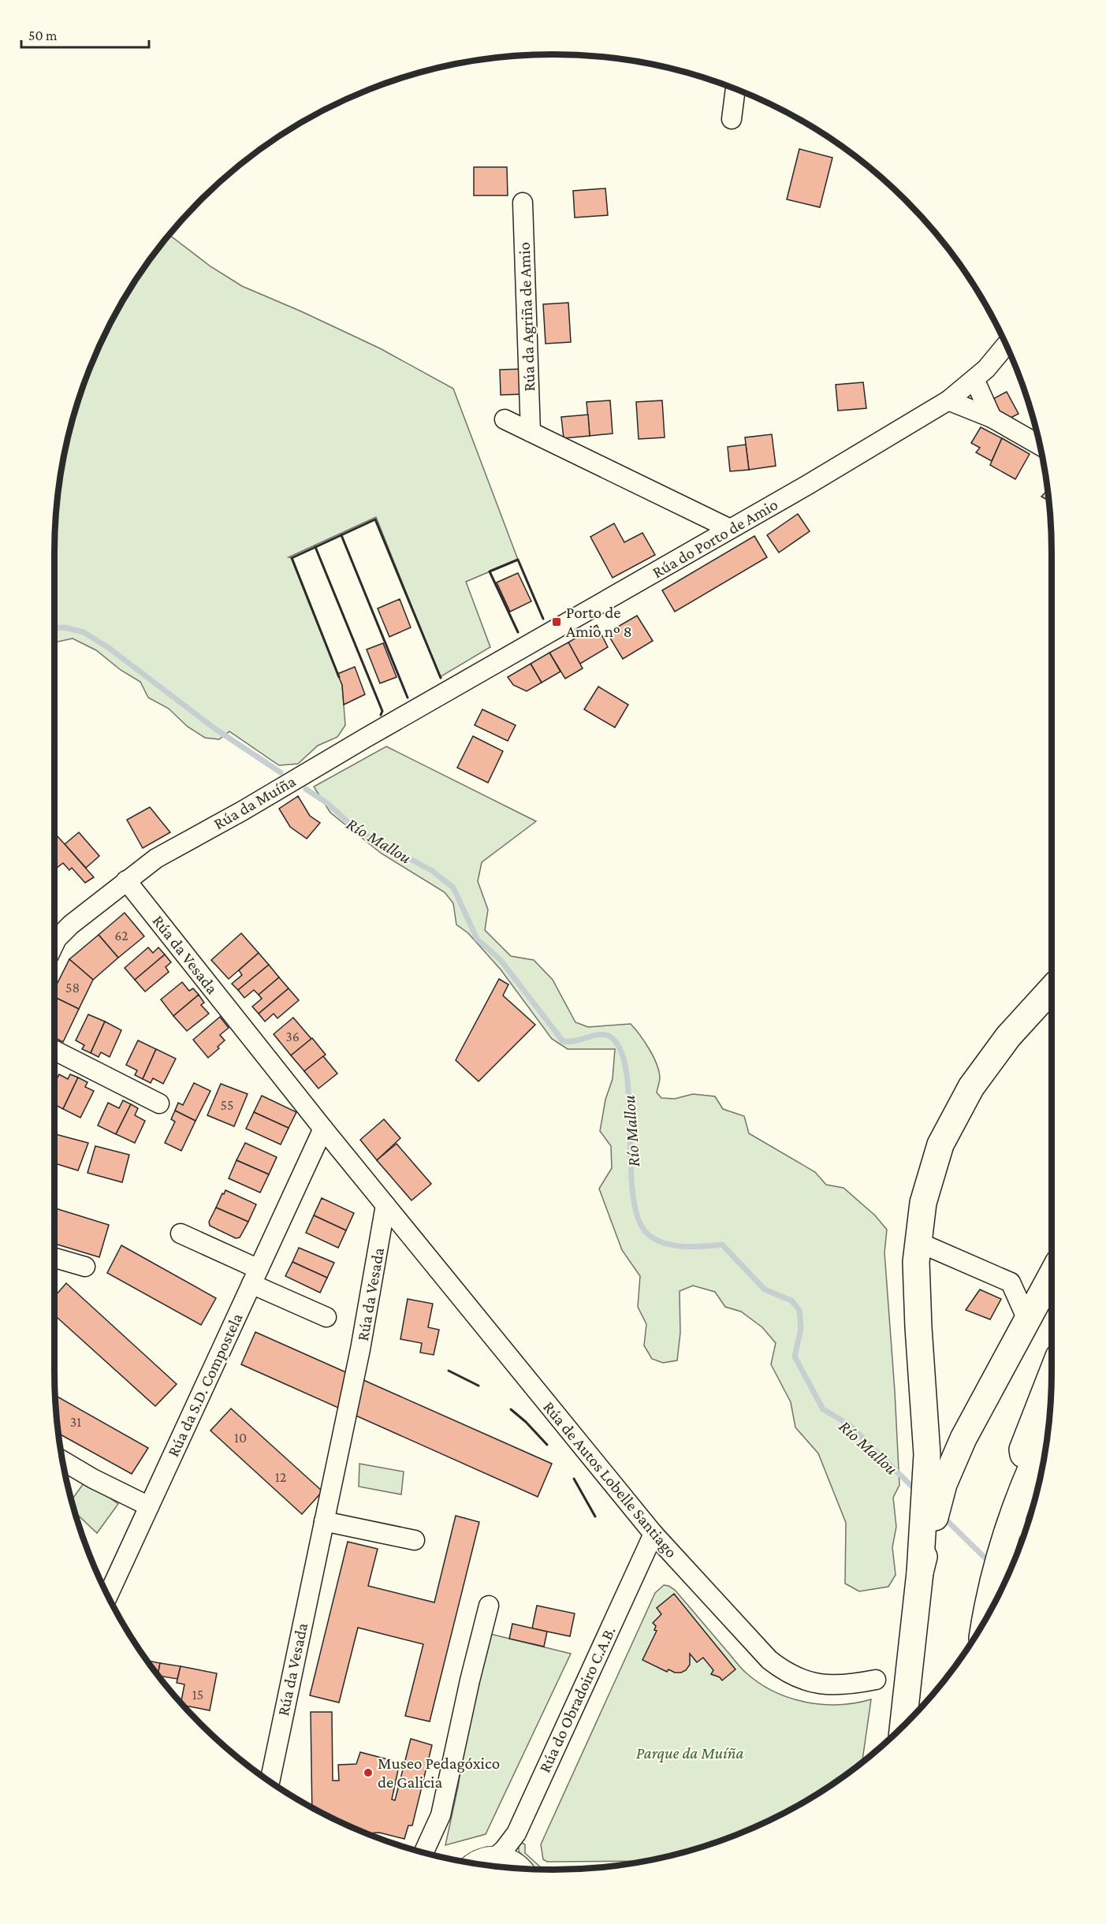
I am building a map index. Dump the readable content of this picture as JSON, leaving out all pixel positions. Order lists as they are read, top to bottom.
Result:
{
  "streets": {
    "street": [
      "Rúa da Agriña de Amio",
      "Rúa do Porto de Amio",
      "Rúa da Muíña",
      "Rúa da Vesada",
      "Rúa da S.D. Compostela",
      "Rúa de Autos Lobelle Santiago",
      "Rúa do Obradoiro C.A.B."
    ]
  },
  "crossings": [
    ["Rúa do Porto de Amio", "Rúa da Muíña"],
    ["Rúa da Muíña", "Rúa da Vesada"],
    ["Rúa da Vesada", "Rúa da S.D. Compostela"],
    ["Rúa da Vesada", "Rúa de Autos Lobelle Santiago"],
    ["Rúa de Autos Lobelle Santiago", "Rúa do Obradoiro C.A.B."]
  ],
  "water": ["Río Mallou"],
  "parks": ["Parque da Muíña"],
  "places": {
    "transit": ["Porto de Amio nº 8"],
    "other": ["Museo Pedagóxico de Galicia"]
  },
  "house_numbers": [
    "62",
    "58",
    "36",
    "55",
    "31",
    "10",
    "12",
    "15"
  ],
  "scale_bar": "50 m"
}
